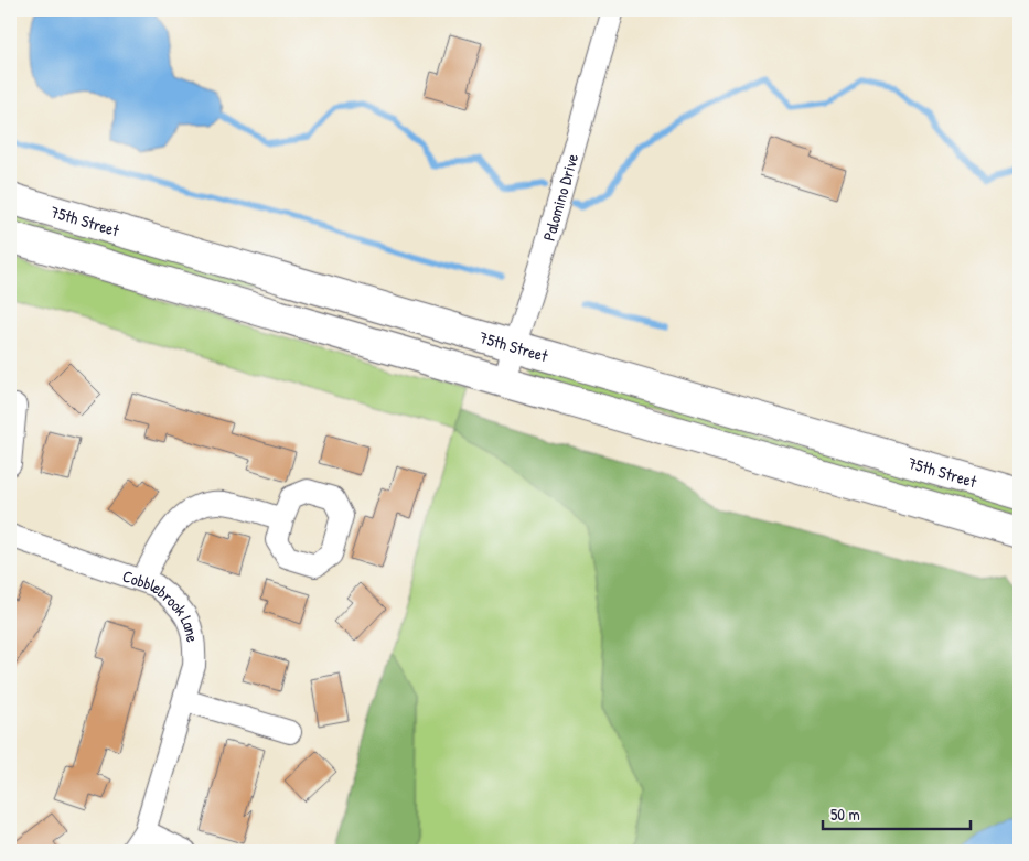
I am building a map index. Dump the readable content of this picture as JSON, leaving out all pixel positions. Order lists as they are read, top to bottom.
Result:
{
  "streets": {
    "main road": ["75th Street"],
    "street": ["Palomino Drive", "Cobblebrook Lane"]
  },
  "crossings": [
    ["Palomino Drive", "75th Street"]
  ],
  "scale_bar": "50 m"
}
